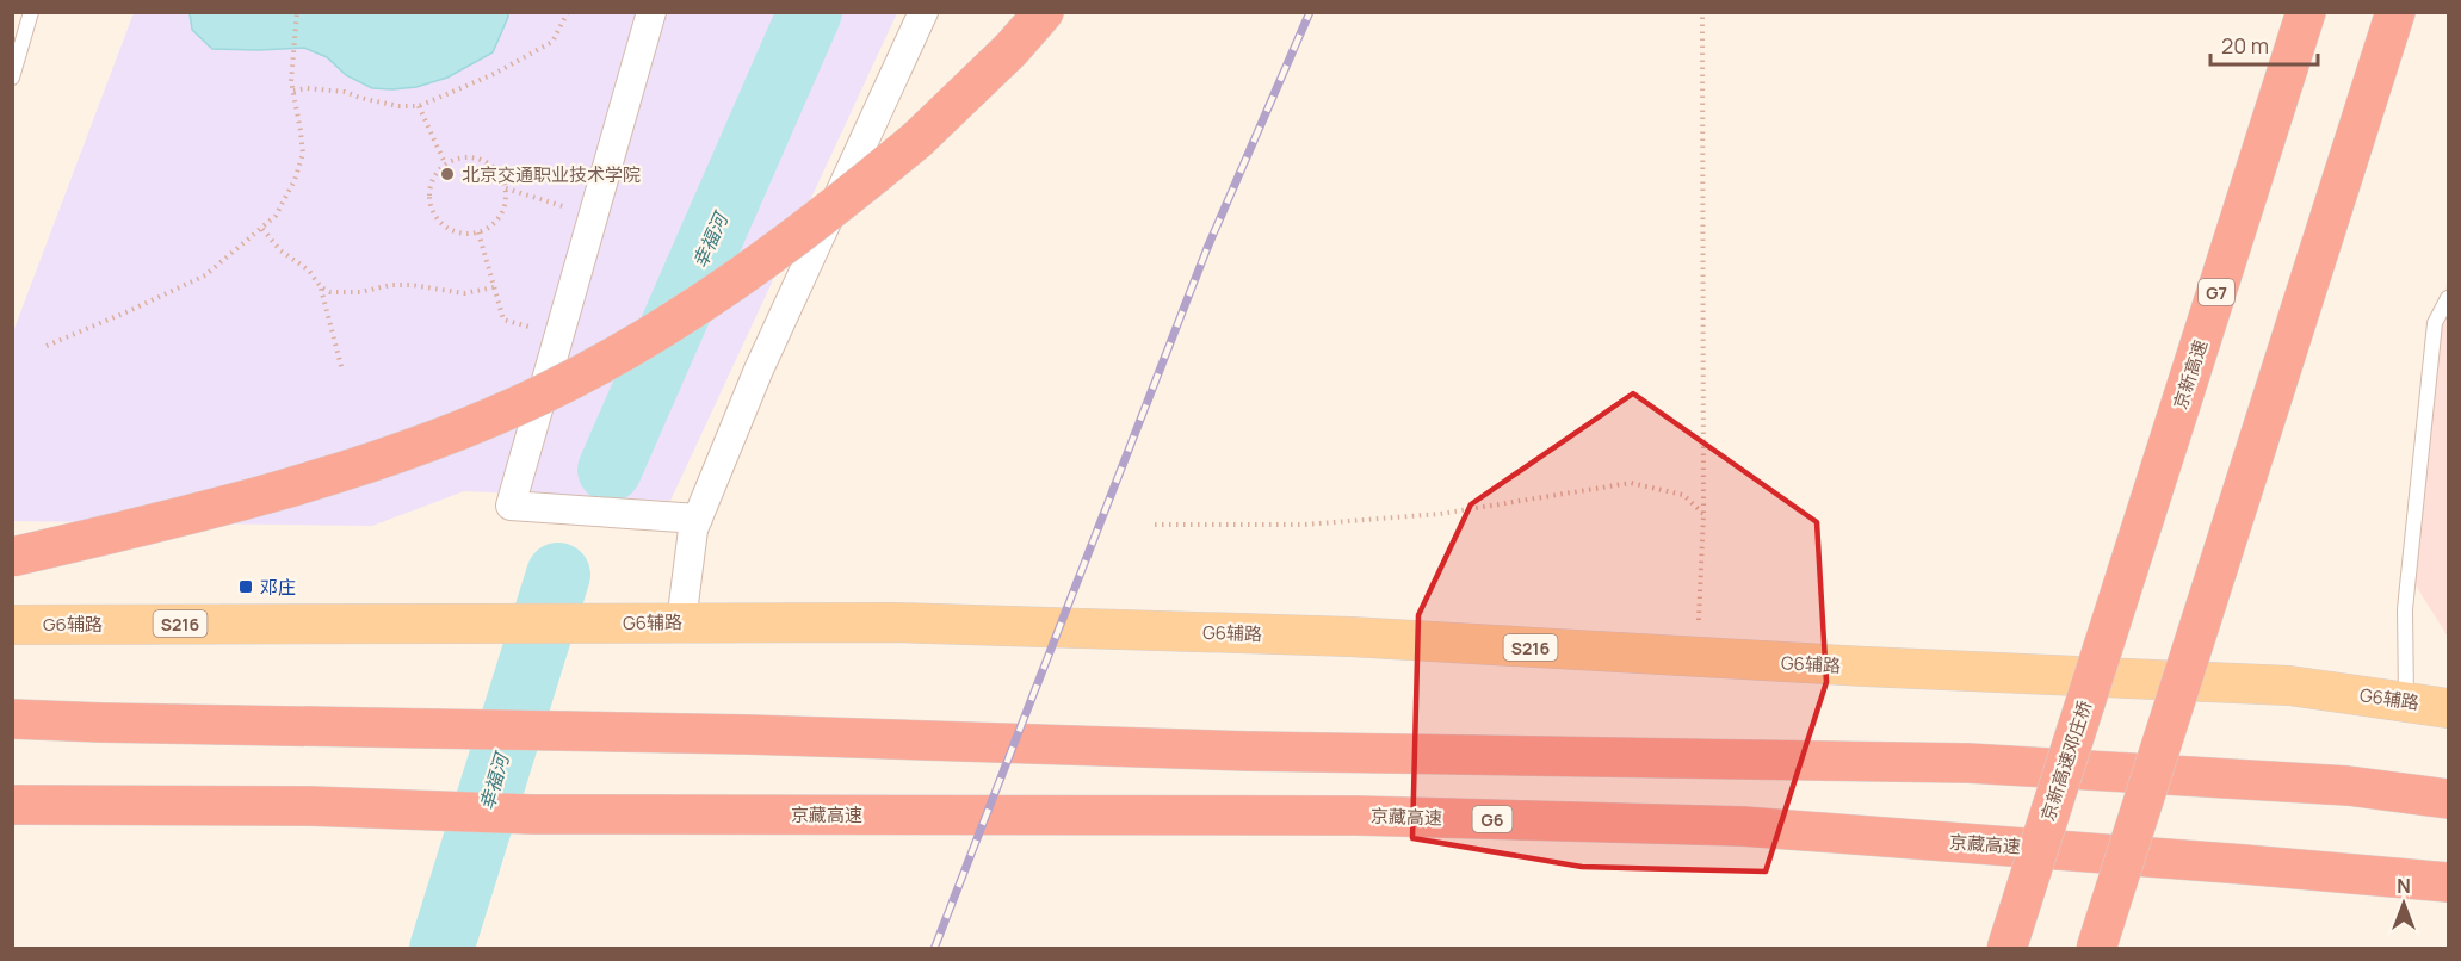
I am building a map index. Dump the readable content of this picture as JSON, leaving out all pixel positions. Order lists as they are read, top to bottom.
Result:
{
  "streets": {
    "highway": [
      "G7",
      "京新高速",
      "京新高速邓庄桥",
      "京藏高速",
      "G6"
    ],
    "main road": ["G6辅路", "S216"]
  },
  "crossings": [
    ["京新高速", "京新高速邓庄桥"]
  ],
  "water": ["幸福河"],
  "places": {
    "other": ["北京交通职业技术学院"],
    "transit": ["邓庄"]
  },
  "scale_bar": "20 m",
  "north": "top"
}
